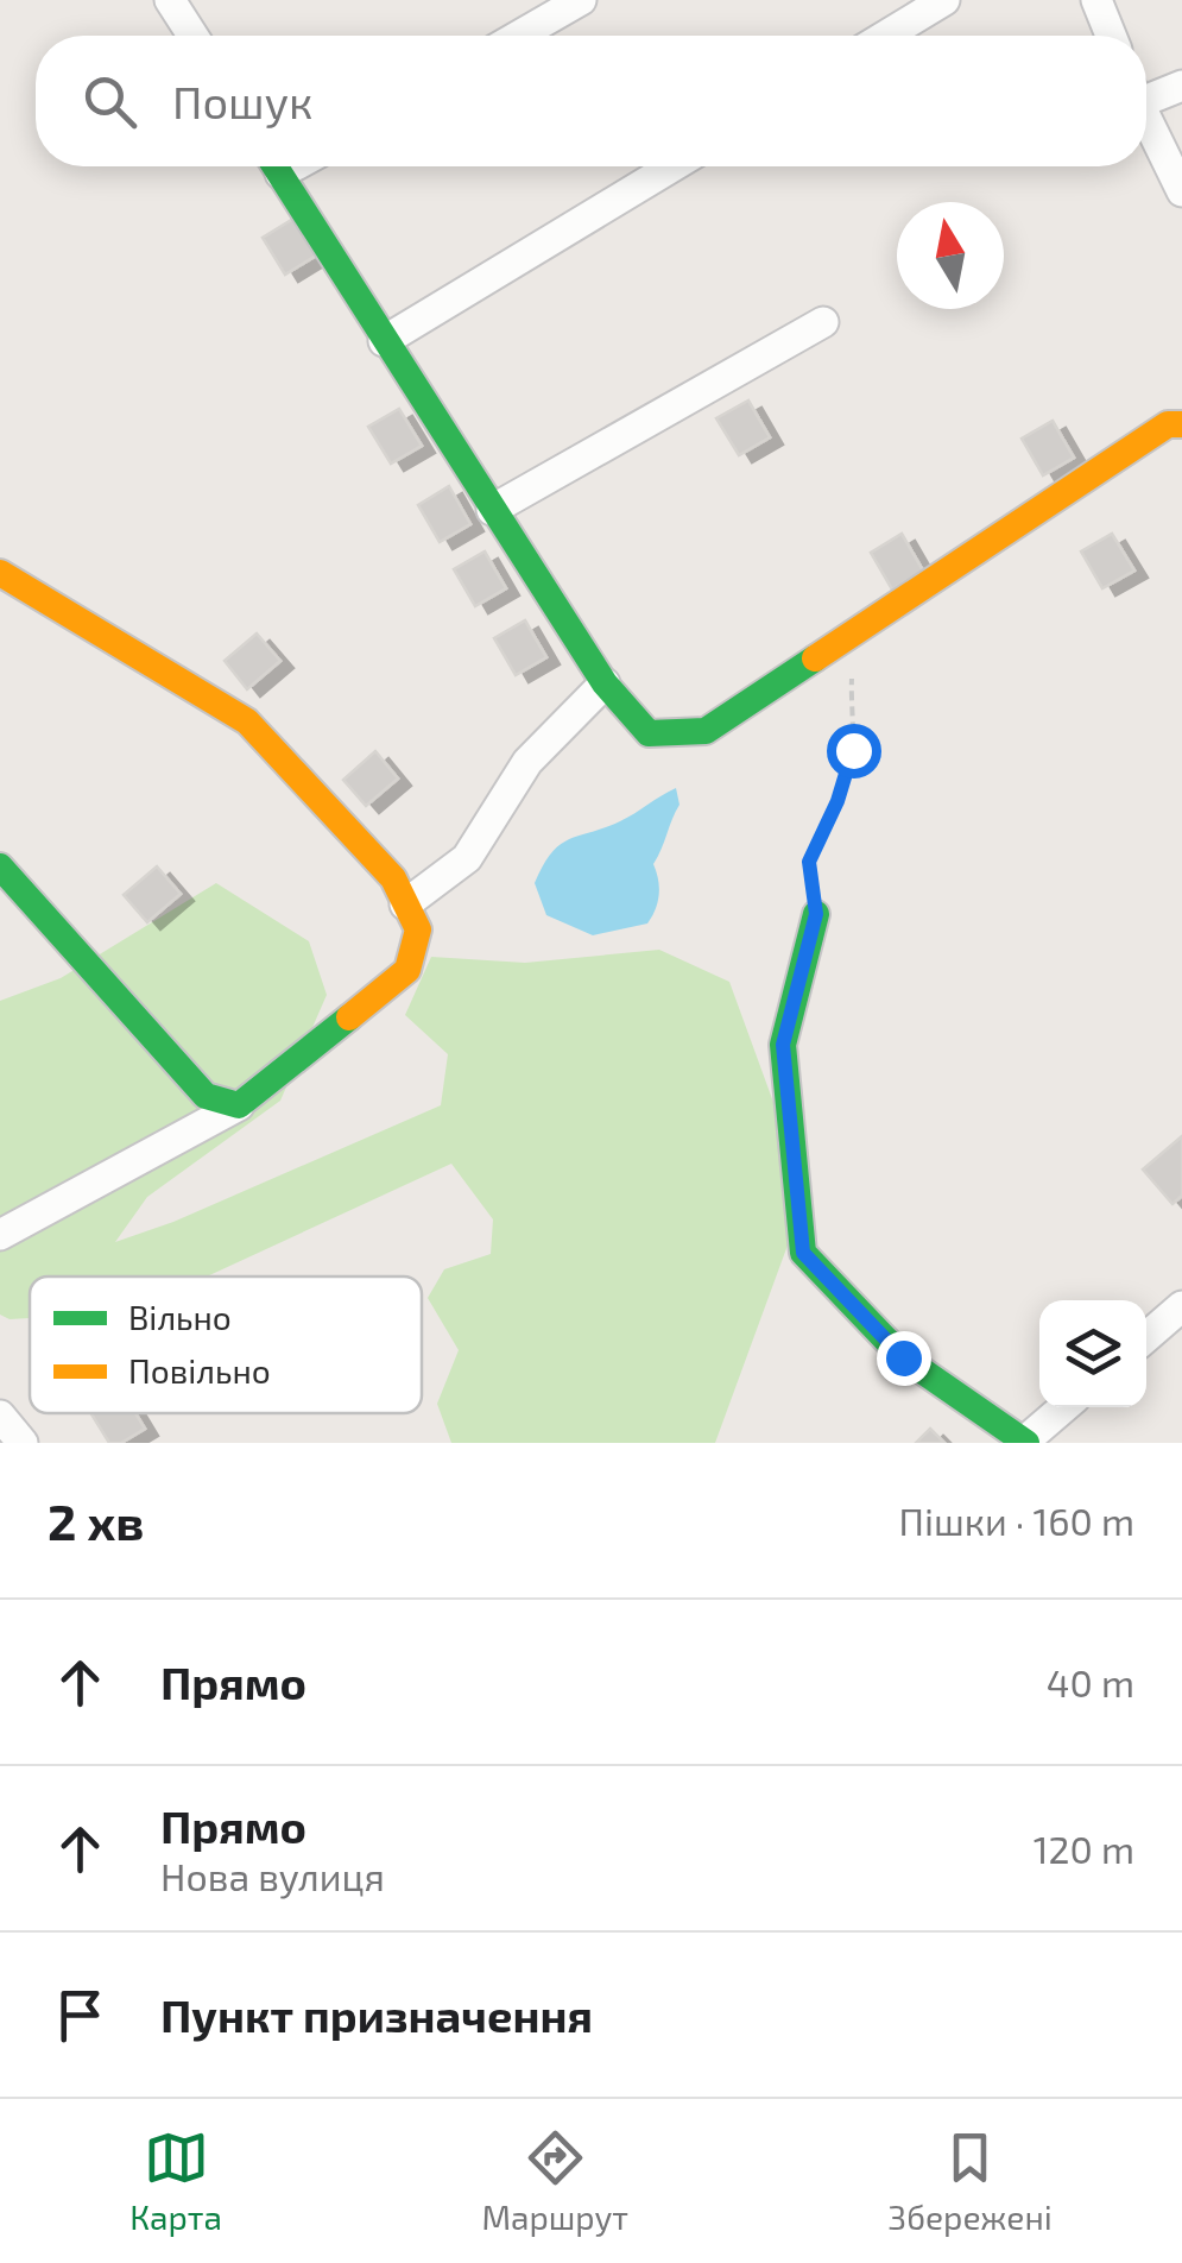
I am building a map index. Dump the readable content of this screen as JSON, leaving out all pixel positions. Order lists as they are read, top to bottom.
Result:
{
  "legend": ["Вільно", "Повільно"],
  "north": "top",
  "page": {
    "search": "Пошук",
    "heading": ["2 хв", "Пішки · 160 m"],
    "list": [
      ["Прямо", "40 m"],
      ["Прямо", "Нова вулиця", "120 m"],
      "Пункт призначення"
    ],
    "nav": ["Карта", "Маршрут", "Збережені"]
  }
}
